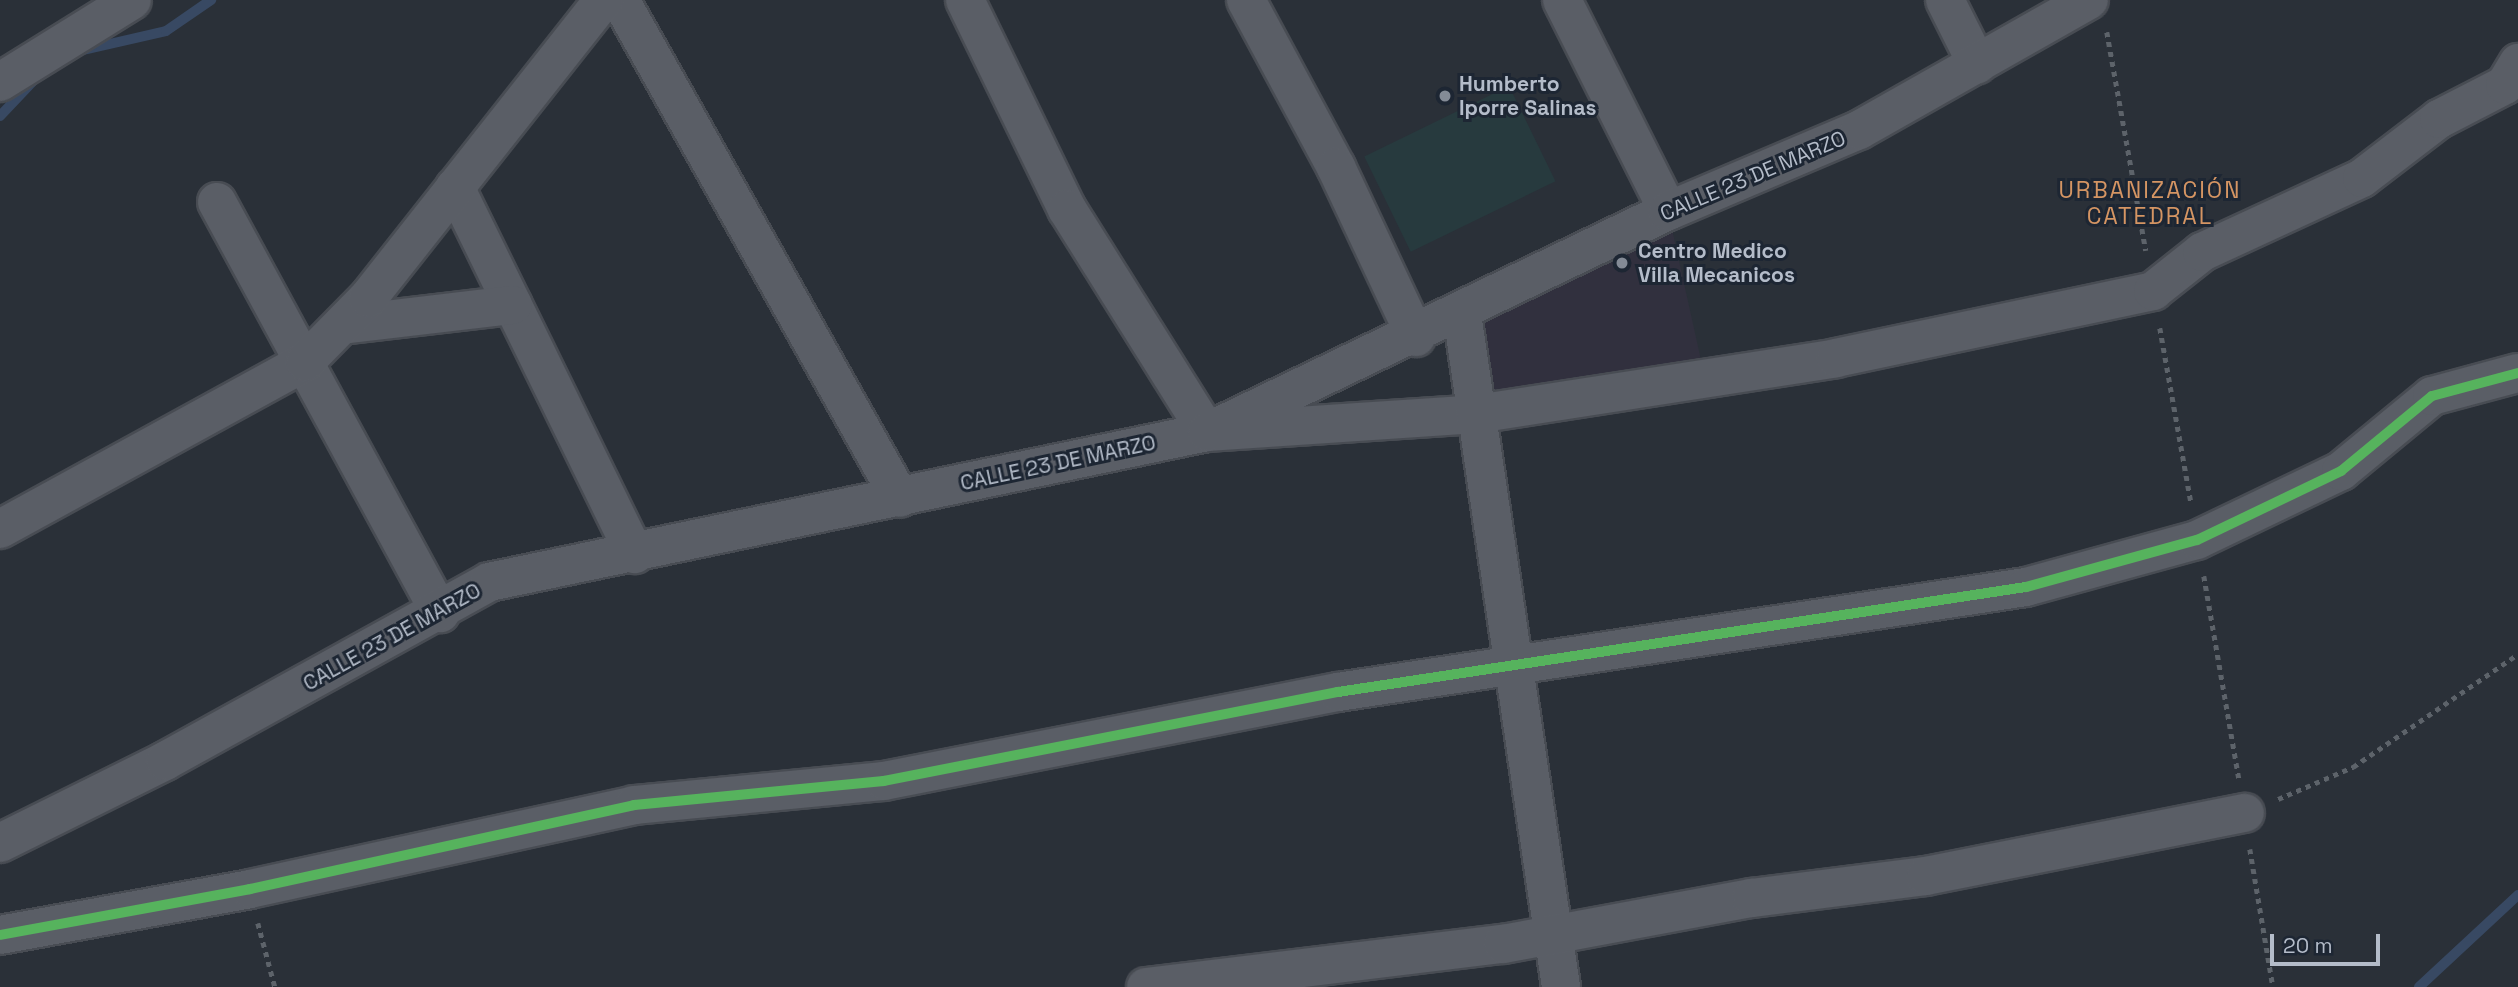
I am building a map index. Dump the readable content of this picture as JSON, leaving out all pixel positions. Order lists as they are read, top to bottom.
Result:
{
  "streets": {
    "street": ["CALLE 23 DE MARZO"]
  },
  "districts": ["URBANIZACIÓN CATEDRAL"],
  "places": ["Humberto Iporre Salinas", "Centro Medico Villa Mecanicos"],
  "scale_bar": "20 m"
}
